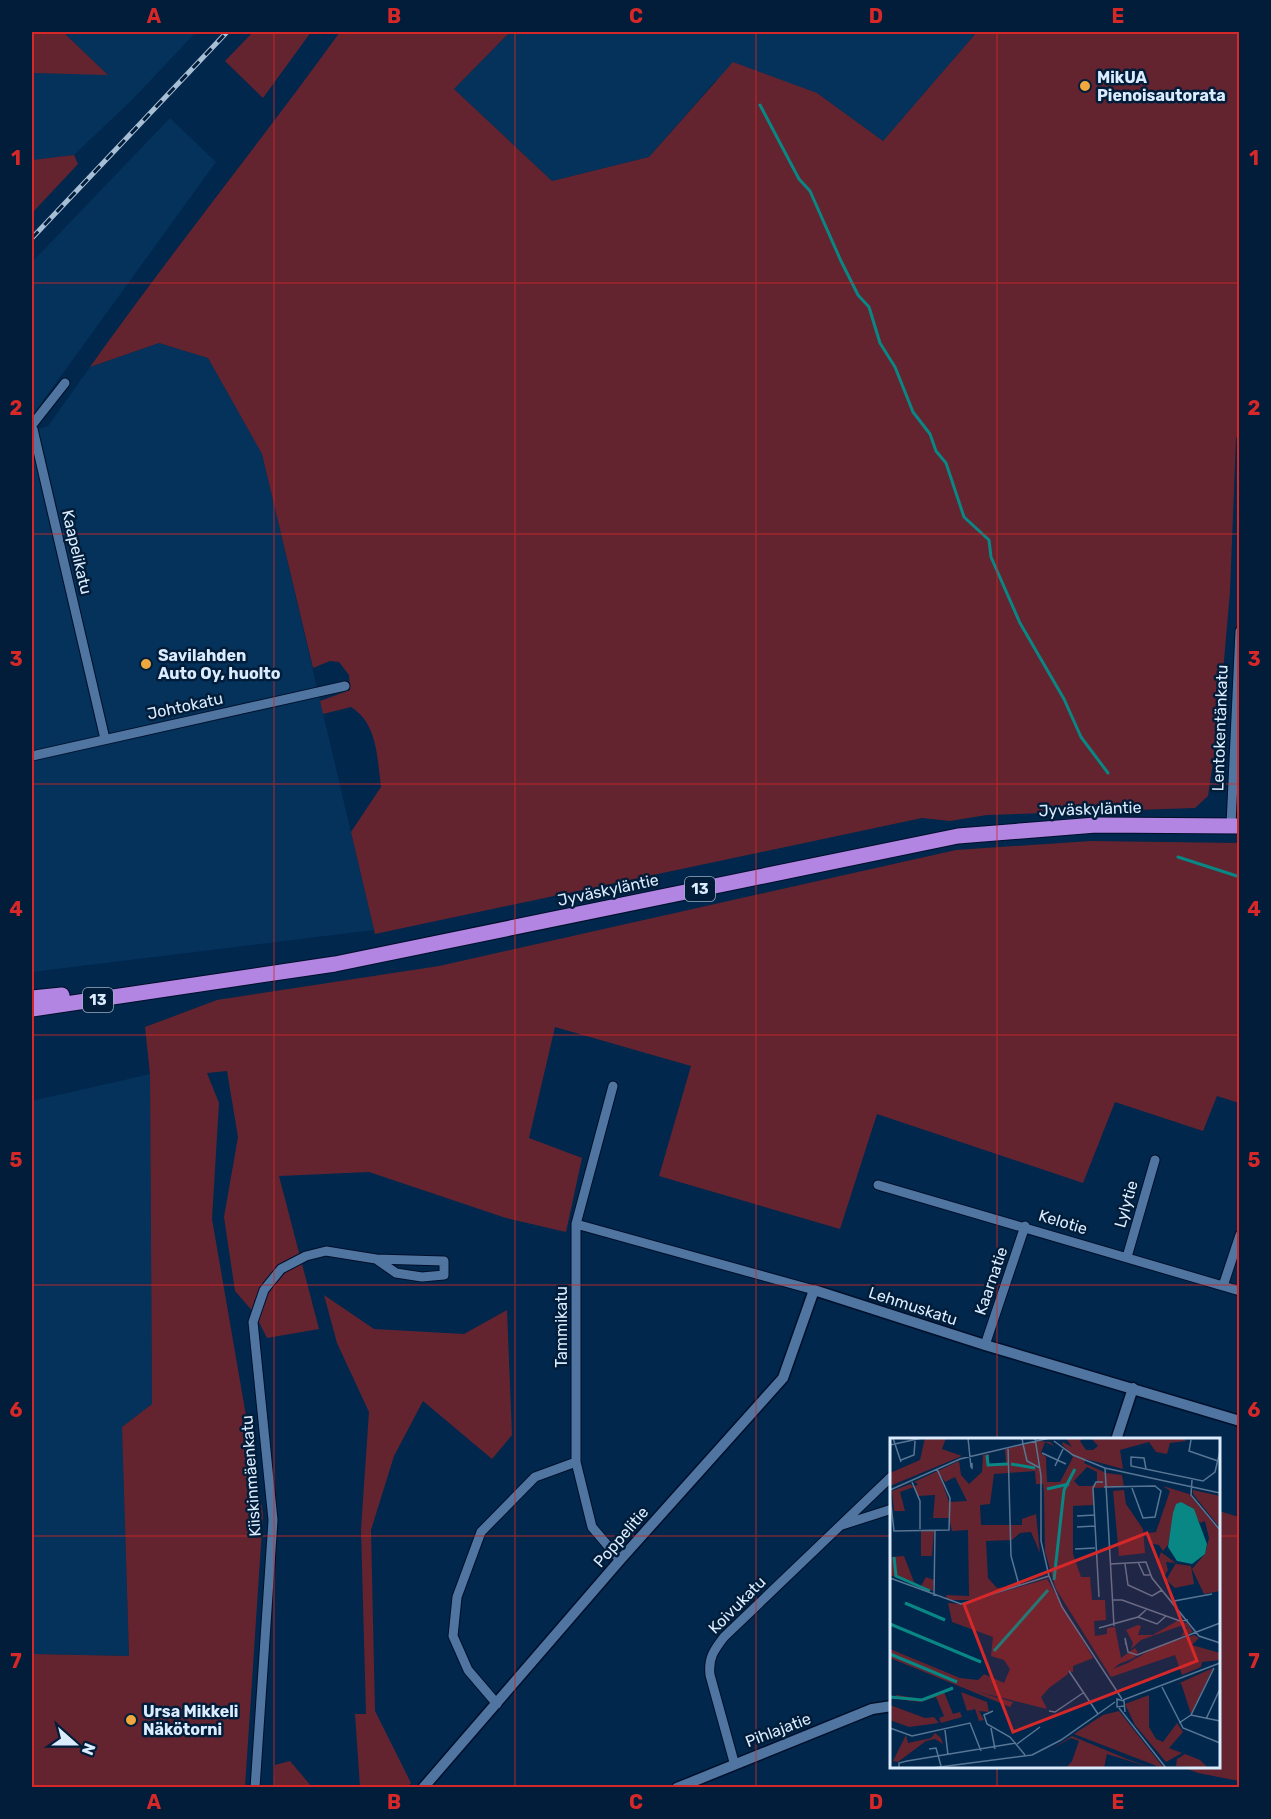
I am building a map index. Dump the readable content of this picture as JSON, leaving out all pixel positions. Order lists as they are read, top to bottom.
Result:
{
  "streets": {
    "highway": ["Jyväskyläntie", "13"],
    "street": [
      "Kaapelikatu",
      "Johtokatu",
      "Lentokentänkatu",
      "Lylytie",
      "Kelotie",
      "Kaarnatie",
      "Lehmuskatu",
      "Tammikatu",
      "Kiiskinmäenkatu",
      "Poppelitie",
      "Koivukatu",
      "Pihlajatie"
    ]
  },
  "crossings": [
    ["Kaapelikatu", "Johtokatu"],
    ["Lentokentänkatu", "Jyväskyläntie"],
    ["Lylytie", "Kelotie"],
    ["Kelotie", "Kaarnatie"],
    ["Kaarnatie", "Lehmuskatu"],
    ["Lehmuskatu", "Tammikatu"],
    ["Lehmuskatu", "Poppelitie"],
    ["Tammikatu", "Poppelitie"],
    ["Koivukatu", "Pihlajatie"]
  ],
  "places": ["MikUA Pienoisautorata", "Savilahden Auto Oy, huolto", "Ursa Mikkeli Näkötorni"],
  "north": "right",
  "grid": {
    "columns": [
      "A",
      "B",
      "C",
      "D",
      "E"
    ],
    "rows": [
      "1",
      "2",
      "3",
      "4",
      "5",
      "6",
      "7"
    ]
  }
}
